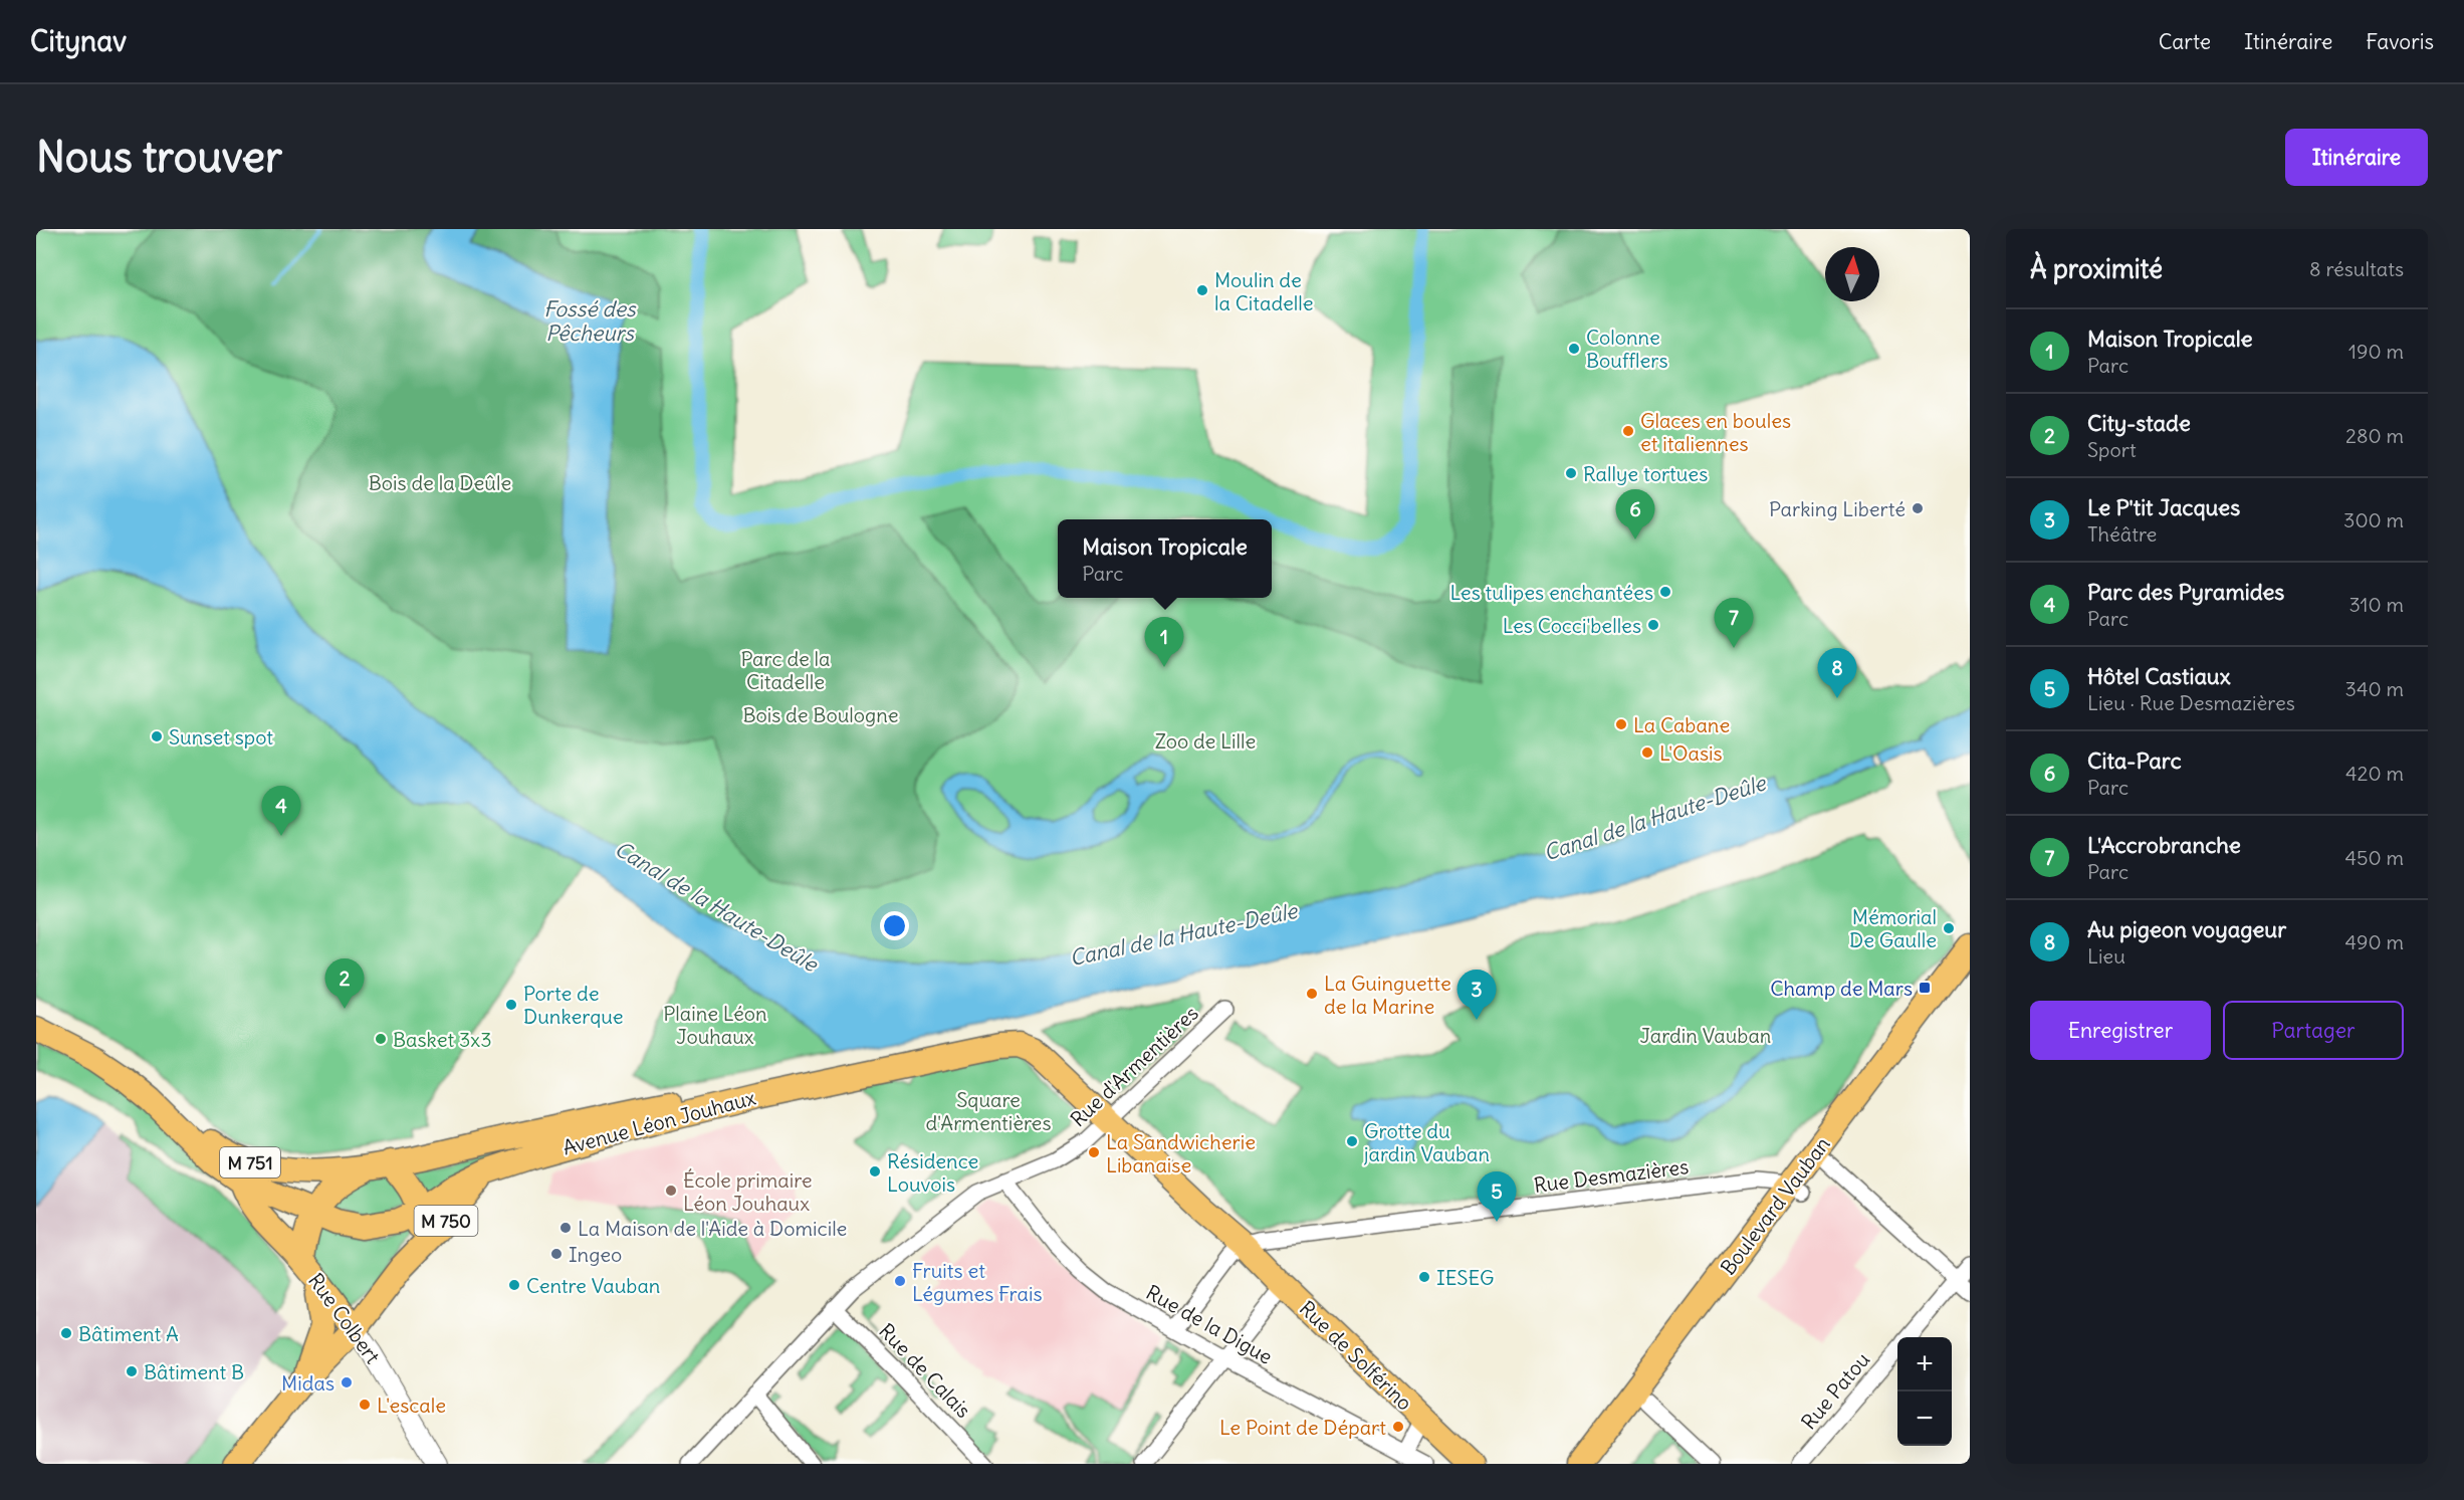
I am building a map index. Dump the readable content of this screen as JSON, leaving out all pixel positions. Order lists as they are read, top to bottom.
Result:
{
  "streets": {
    "main road": [
      "Avenue Léon Jouhaux",
      "M 751",
      "Boulevard Vauban",
      "M 750",
      "Rue Colbert",
      "Rue de Solférino"
    ],
    "street": [
      "Rue d'Armentières",
      "Rue Desmazières",
      "Rue de la Digue",
      "Rue de Calais",
      "Rue Patou"
    ]
  },
  "crossings": [
    ["Rue d'Armentières", "Rue de la Digue"],
    ["Rue d'Armentières", "Rue de Solférino"],
    ["Rue d'Armentières", "Rue de Calais"],
    ["Avenue Léon Jouhaux", "M 750"],
    ["Avenue Léon Jouhaux", "Rue Colbert"],
    ["Avenue Léon Jouhaux", "Rue de Solférino"],
    ["Rue Desmazières", "Boulevard Vauban"],
    ["Rue Desmazières", "Rue de Solférino"],
    ["M 750", "Rue Colbert"]
  ],
  "water": ["Fossé des Pêcheurs", "Canal de la Haute-Deûle"],
  "parks": [
    "Bois de la Deûle",
    "Parc de la Citadelle",
    "Bois de Boulogne",
    "Zoo de Lille",
    "Plaine Léon Jouhaux",
    "Jardin Vauban",
    "Square d'Armentières"
  ],
  "places": {
    "other": [
      "Moulin de la Citadelle",
      "Colonne Boufflers",
      "Glaces en boules et italiennes",
      "Rallye tortues",
      "Parking Liberté",
      "Les tulipes enchantées",
      "Les Cocci'belles",
      "La Cabane",
      "Sunset spot",
      "L'Oasis",
      "Mémorial De Gaulle",
      "La Guinguette de la Marine",
      "Porte de Dunkerque",
      "Basket 3x3",
      "Grotte du jardin Vauban",
      "La Sandwicherie Libanaise",
      "Résidence Louvois",
      "École primaire Léon Jouhaux",
      "La Maison de l'Aide à Domicile",
      "Ingeo",
      "IESEG",
      "Fruits et Légumes Frais",
      "Centre Vauban",
      "Bâtiment A",
      "Bâtiment B",
      "Midas",
      "L'escale",
      "Le Point de Départ"
    ],
    "transit": ["Champ de Mars"]
  },
  "north": "top",
  "page": {
    "header": "Citynav",
    "nav": ["Carte", "Itinéraire", "Favoris"],
    "buttons": [
      "Itinéraire",
      ["Enregistrer", "Partager"]
    ],
    "title": "Nous trouver",
    "heading": ["À proximité", "8 résultats"],
    "list": [
      {
        "mark": "1",
        "name": "Maison Tropicale",
        "note": "Parc",
        "value": "190 m"
      },
      {
        "mark": "2",
        "name": "City-stade",
        "note": "Sport",
        "value": "280 m"
      },
      {
        "mark": "3",
        "name": "Le P'tit Jacques",
        "note": "Théâtre",
        "value": "300 m"
      },
      {
        "mark": "4",
        "name": "Parc des Pyramides",
        "note": "Parc",
        "value": "310 m"
      },
      {
        "mark": "5",
        "name": "Hôtel Castiaux",
        "note": "Lieu · Rue Desmazières",
        "value": "340 m"
      },
      {
        "mark": "6",
        "name": "Cita-Parc",
        "note": "Parc",
        "value": "420 m"
      },
      {
        "mark": "7",
        "name": "L'Accrobranche",
        "note": "Parc",
        "value": "450 m"
      },
      {
        "mark": "8",
        "name": "Au pigeon voyageur",
        "note": "Lieu",
        "value": "490 m"
      }
    ],
    "pins": [
      "6",
      "7",
      "1",
      "8",
      "4",
      "2",
      "3",
      "5"
    ],
    "popup": ["Maison Tropicale", "Parc"],
    "map_buttons": ["+", "−"]
  }
}
